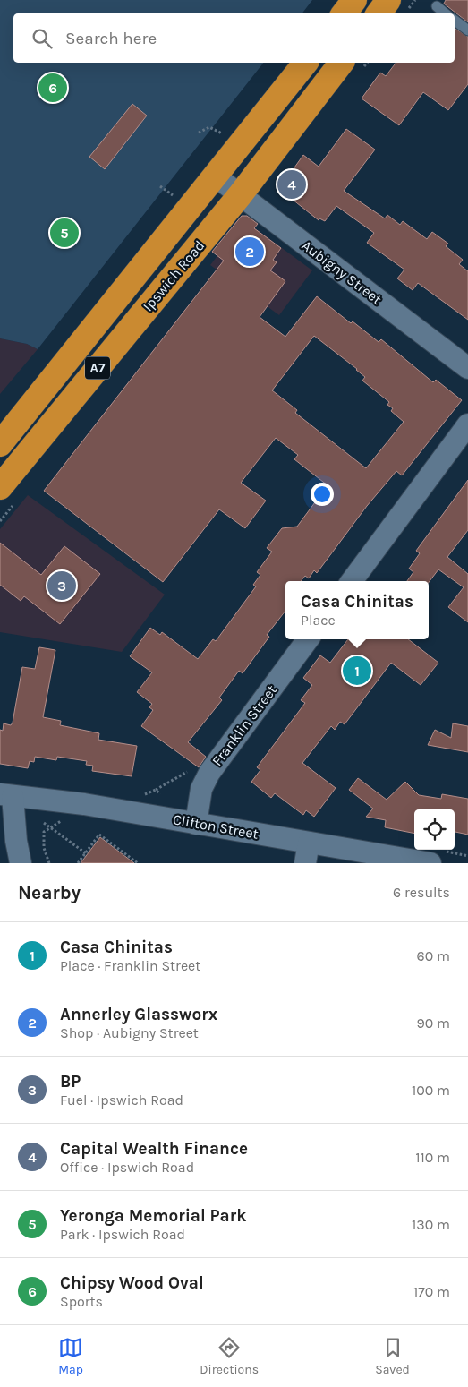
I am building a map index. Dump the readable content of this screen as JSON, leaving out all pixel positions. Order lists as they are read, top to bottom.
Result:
{
  "streets": {
    "highway": ["Ipswich Road", "A7"],
    "street": ["Aubigny Street", "Franklin Street", "Clifton Street"]
  },
  "crossings": [
    ["Aubigny Street", "Ipswich Road"],
    ["Aubigny Street", "A7"],
    ["Franklin Street", "Clifton Street"]
  ],
  "page": {
    "search": "Search here",
    "pins": [
      "6",
      "4",
      "5",
      "2",
      "3",
      "1"
    ],
    "popup": ["Casa Chinitas", "Place"],
    "heading": ["Nearby", "6 results"],
    "list": [
      {
        "mark": "1",
        "name": "Casa Chinitas",
        "note": "Place · Franklin Street",
        "value": "60 m"
      },
      {
        "mark": "2",
        "name": "Annerley Glassworx",
        "note": "Shop · Aubigny Street",
        "value": "90 m"
      },
      {
        "mark": "3",
        "name": "BP",
        "note": "Fuel · Ipswich Road",
        "value": "100 m"
      },
      {
        "mark": "4",
        "name": "Capital Wealth Finance",
        "note": "Office · Ipswich Road",
        "value": "110 m"
      },
      {
        "mark": "5",
        "name": "Yeronga Memorial Park",
        "note": "Park · Ipswich Road",
        "value": "130 m"
      },
      {
        "mark": "6",
        "name": "Chipsy Wood Oval",
        "note": "Sports",
        "value": "170 m"
      }
    ],
    "nav": ["Map", "Directions", "Saved"]
  }
}
